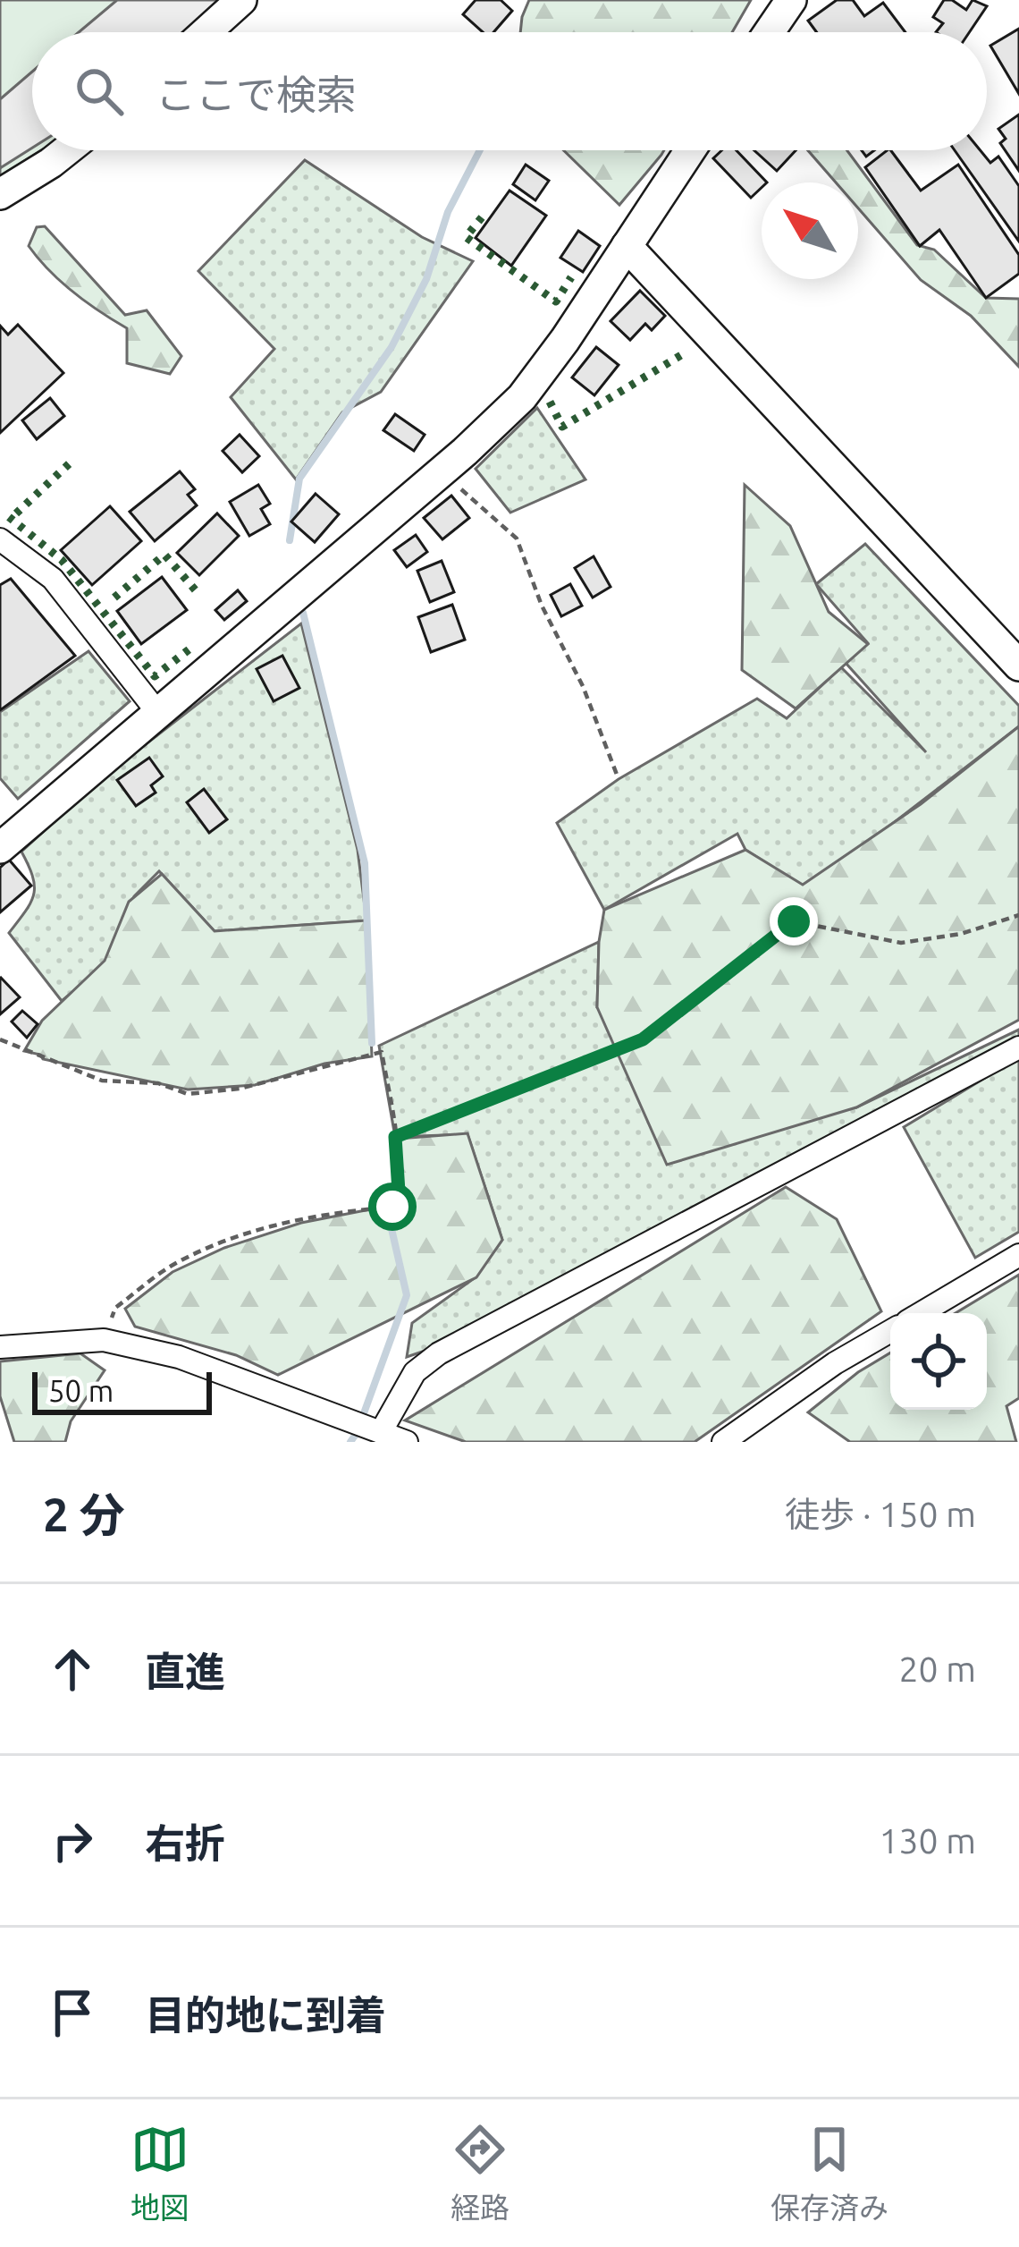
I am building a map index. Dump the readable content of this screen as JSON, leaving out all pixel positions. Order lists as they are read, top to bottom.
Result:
{
  "scale_bar": "50 m",
  "north": "top left",
  "page": {
    "search": "ここで検索",
    "scale": "50 m",
    "heading": ["2 分", "徒歩 · 150 m"],
    "list": [
      ["直進", "20 m"],
      ["右折", "130 m"],
      "目的地に到着"
    ],
    "nav": ["地図", "経路", "保存済み"]
  }
}
